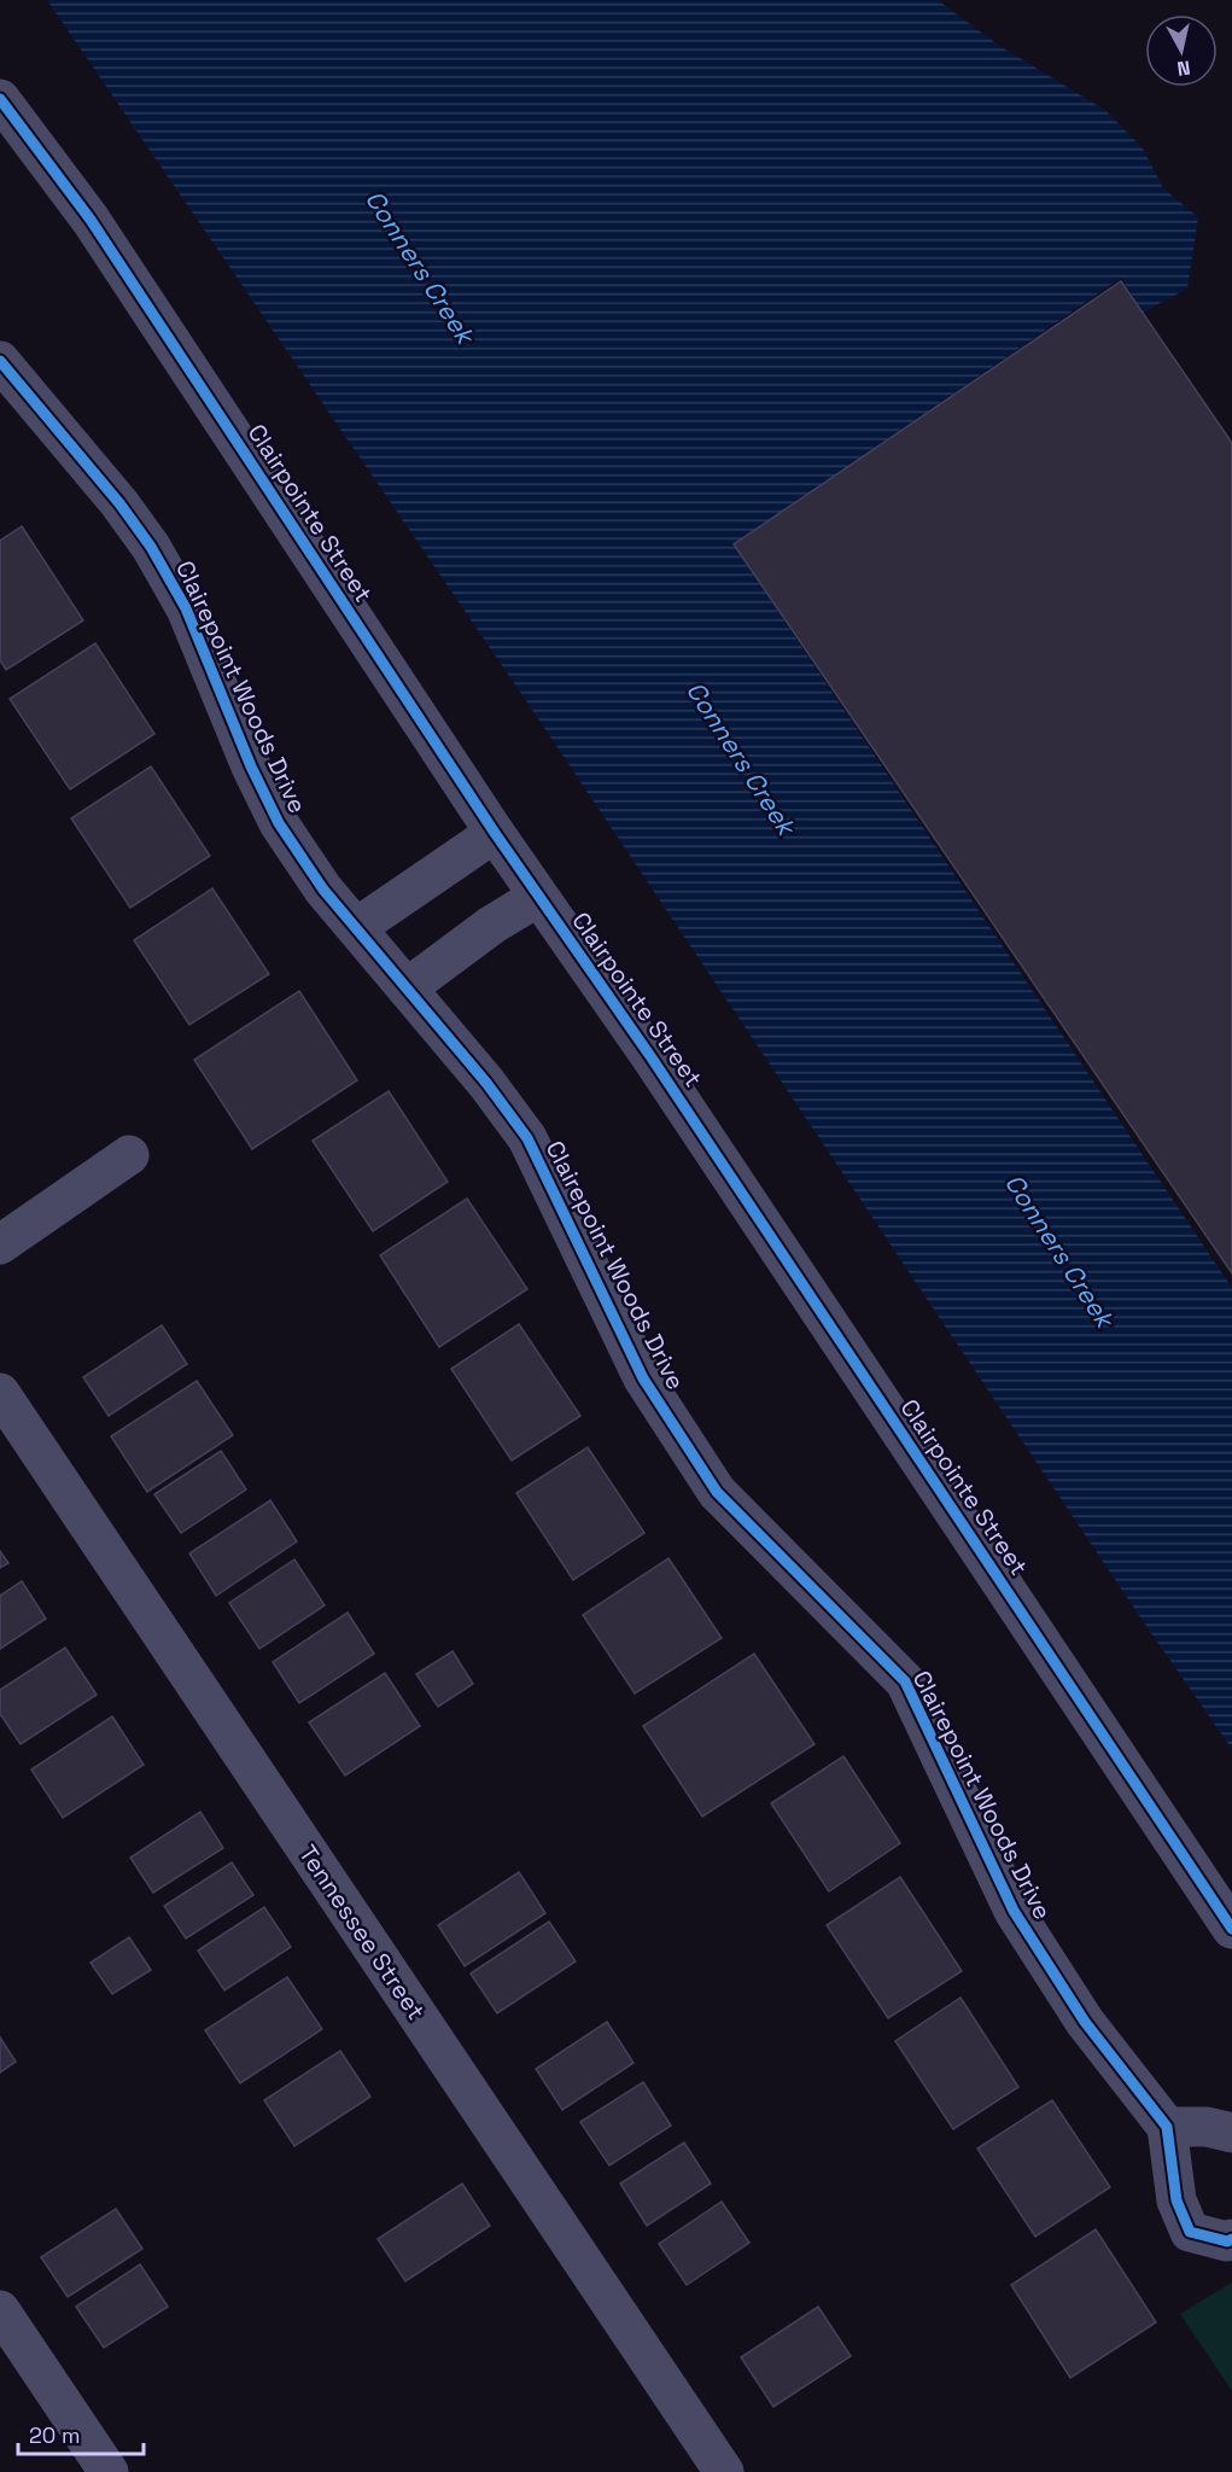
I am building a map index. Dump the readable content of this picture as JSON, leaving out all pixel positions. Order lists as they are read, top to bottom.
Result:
{
  "streets": {
    "street": ["Clairpointe Street", "Clairepoint Woods Drive", "Tennessee Street"]
  },
  "water": ["Conners Creek"],
  "scale_bar": "20 m",
  "north": "bottom"
}
